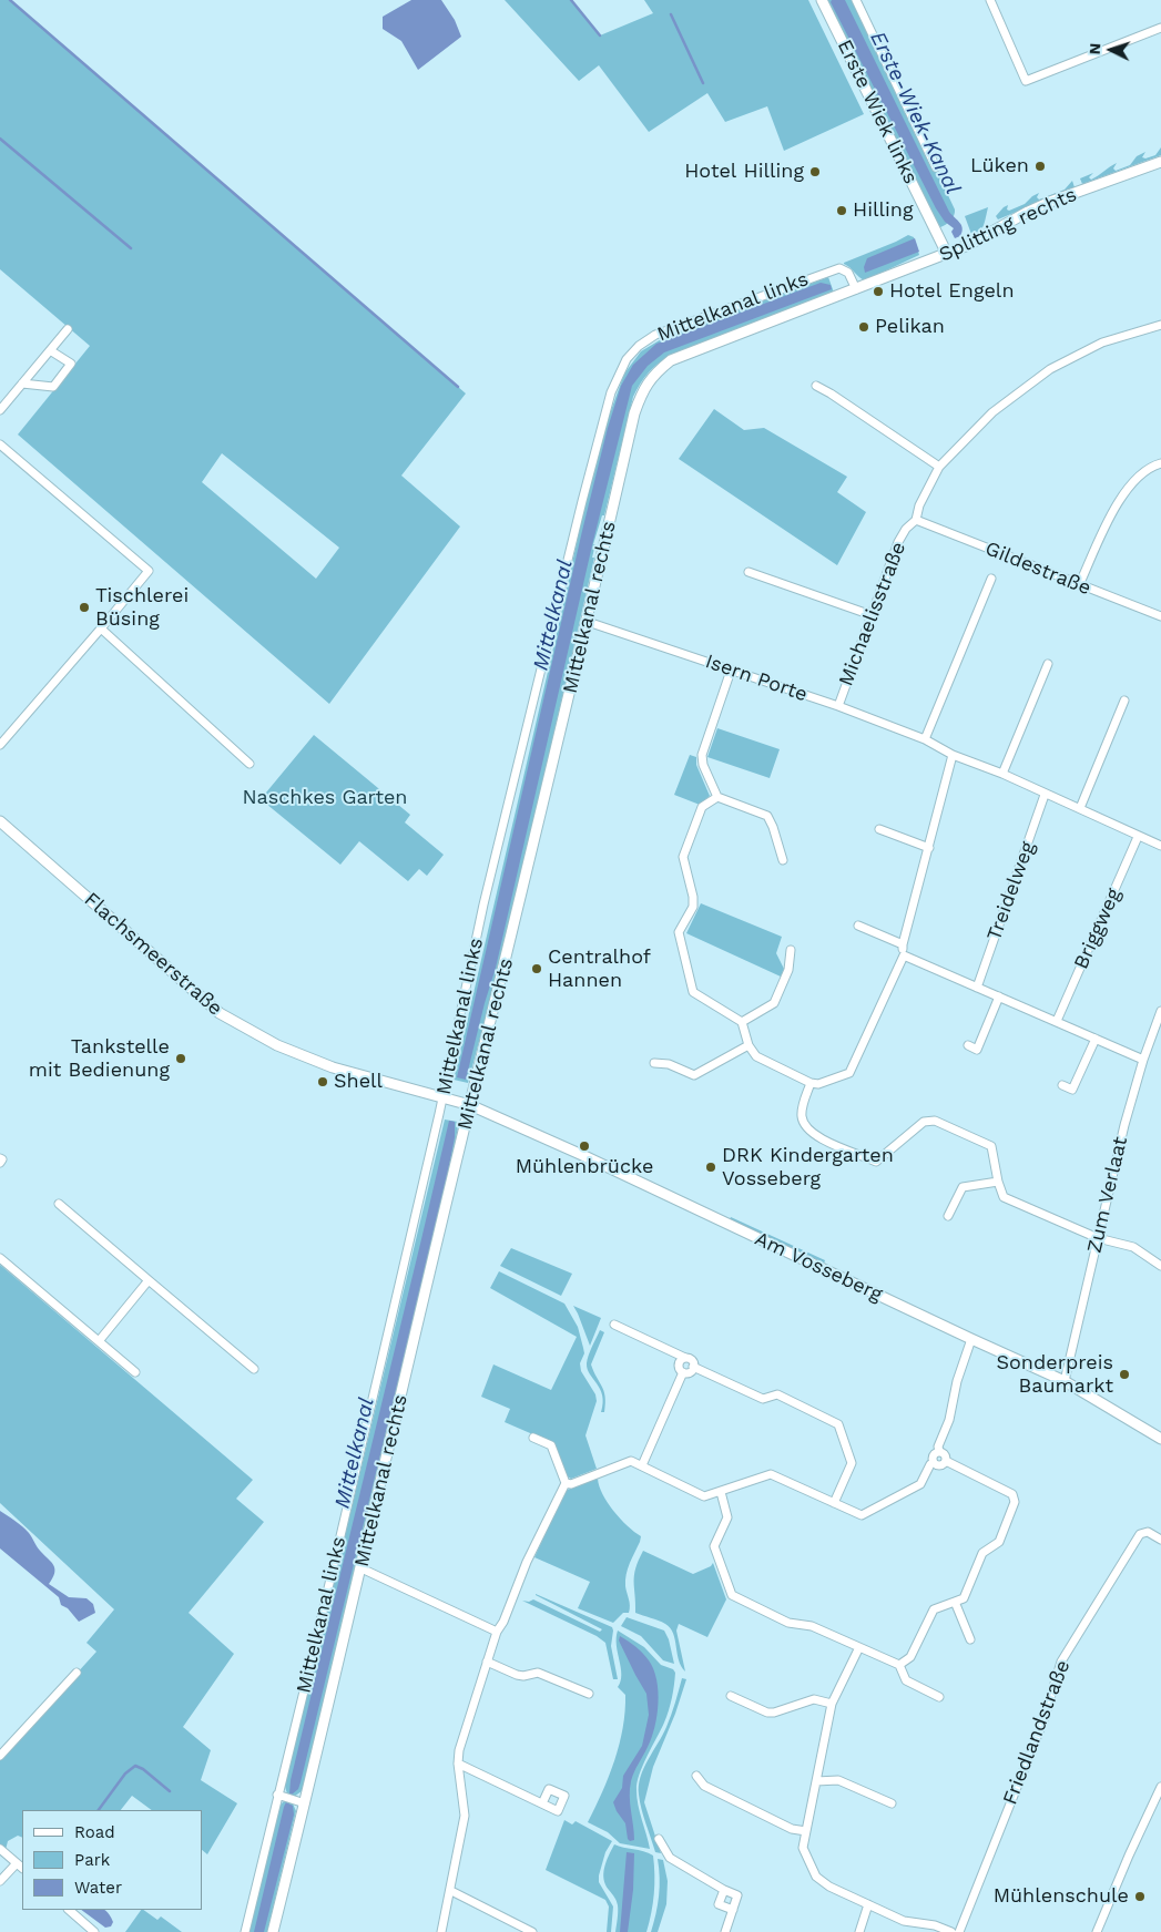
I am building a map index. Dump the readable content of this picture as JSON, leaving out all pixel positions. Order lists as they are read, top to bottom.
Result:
{
  "streets": {
    "main road": [
      "Erste Wiek links",
      "Splitting rechts",
      "Mittelkanal rechts",
      "Flachsmeerstraße",
      "Am Vosseberg"
    ],
    "street": [
      "Mittelkanal links",
      "Gildestraße",
      "Michaelisstraße",
      "Isern Porte",
      "Treidelweg",
      "Briggweg",
      "Zum Verlaat",
      "Friedlandstraße"
    ]
  },
  "crossings": [
    ["Erste Wiek links", "Splitting rechts"],
    ["Splitting rechts", "Mittelkanal links"],
    ["Splitting rechts", "Mittelkanal rechts"],
    ["Mittelkanal links", "Mittelkanal rechts"],
    ["Mittelkanal links", "Flachsmeerstraße"],
    ["Gildestraße", "Michaelisstraße"],
    ["Mittelkanal rechts", "Isern Porte"],
    ["Mittelkanal rechts", "Flachsmeerstraße"],
    ["Mittelkanal rechts", "Am Vosseberg"],
    ["Michaelisstraße", "Isern Porte"],
    ["Isern Porte", "Treidelweg"],
    ["Isern Porte", "Briggweg"],
    ["Flachsmeerstraße", "Am Vosseberg"],
    ["Zum Verlaat", "Am Vosseberg"]
  ],
  "water": ["Erste-Wiek-Kanal", "Mittelkanal"],
  "parks": ["Naschkes Garten"],
  "places": [
    "Lüken",
    "Hotel Hilling",
    "Hilling",
    "Hotel Engeln",
    "Pelikan",
    "Tischlerei Büsing",
    "Centralhof Hannen",
    "Tankstelle mit Bedienung",
    "Shell",
    "Mühlenbrücke",
    "DRK Kindergarten Vosseberg",
    "Sonderpreis Baumarkt",
    "Mühlenschule"
  ],
  "legend": ["Road", "Park", "Water"],
  "north": "left"
}
